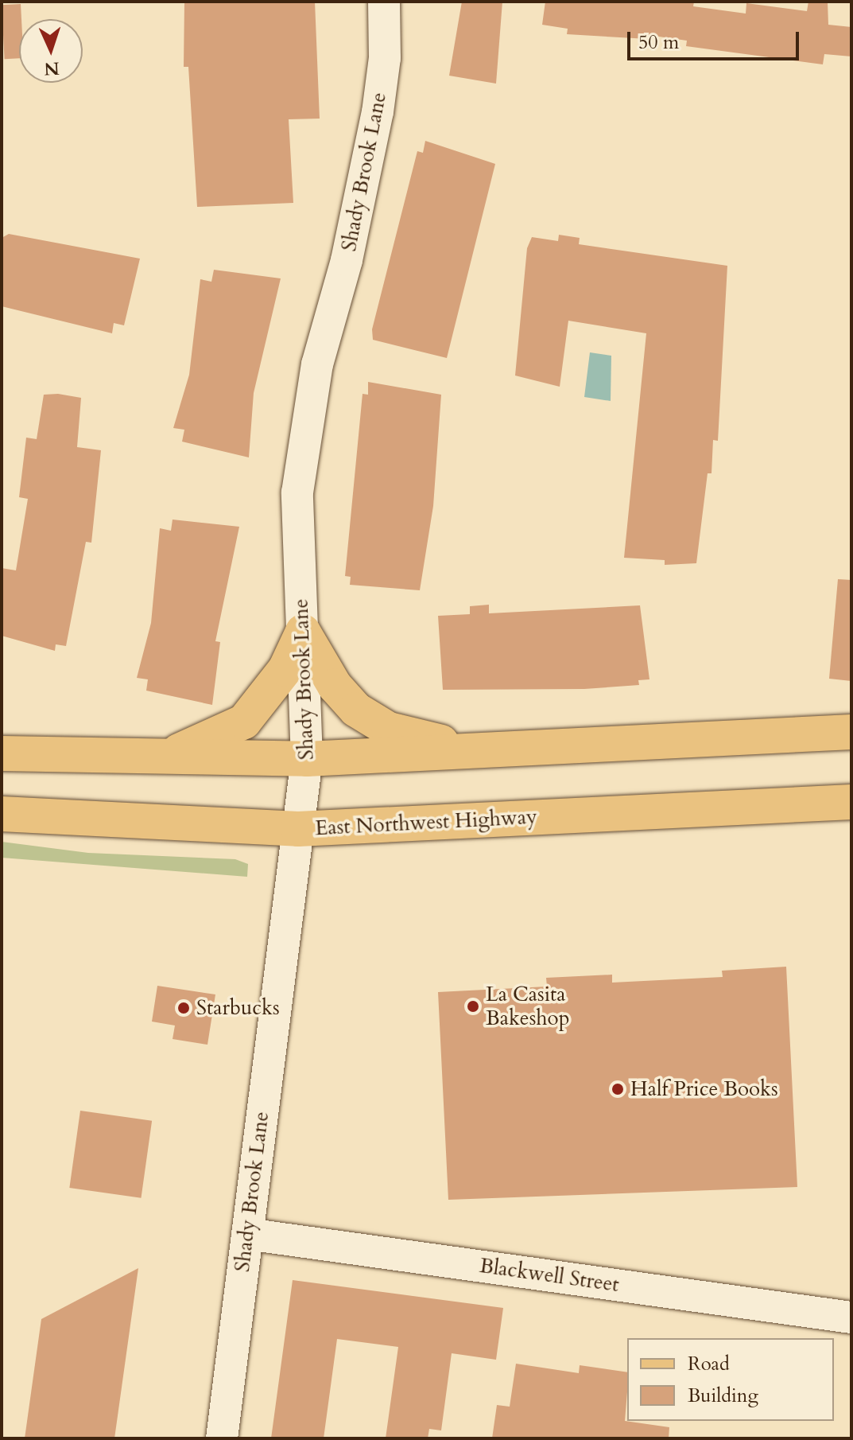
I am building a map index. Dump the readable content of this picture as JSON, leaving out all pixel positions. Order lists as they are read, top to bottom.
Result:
{
  "streets": {
    "main road": ["East Northwest Highway"],
    "street": ["Shady Brook Lane", "Blackwell Street"]
  },
  "crossings": [
    ["Shady Brook Lane", "East Northwest Highway"],
    ["Shady Brook Lane", "Blackwell Street"]
  ],
  "places": ["La Casita Bakeshop", "Starbucks", "Half Price Books"],
  "legend": ["Road", "Building"],
  "scale_bar": "50 m",
  "north": "bottom"
}
